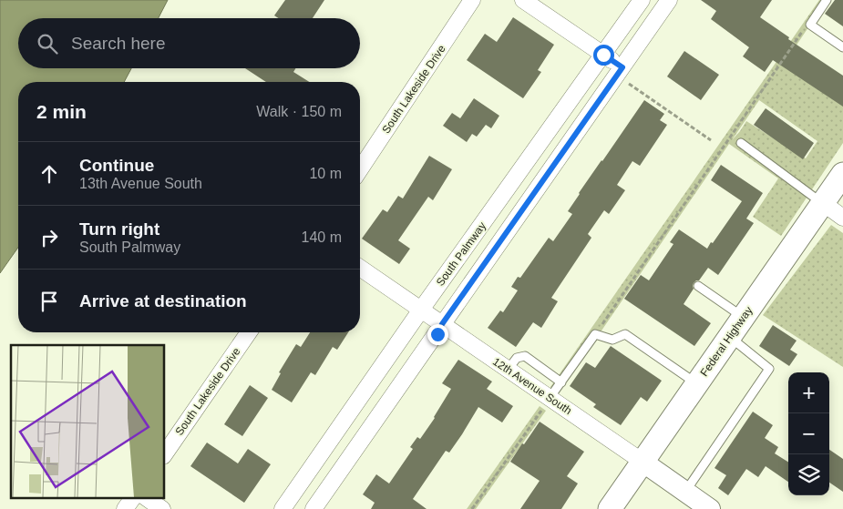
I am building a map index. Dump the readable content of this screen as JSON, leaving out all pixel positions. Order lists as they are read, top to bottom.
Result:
{
  "streets": {
    "main road": ["Federal Highway"],
    "street": ["South Lakeside Drive", "South Palmway", "12th Avenue South"]
  },
  "crossings": [
    ["South Palmway", "12th Avenue South"],
    ["Federal Highway", "12th Avenue South"]
  ],
  "page": {
    "search": "Search here",
    "heading": ["2 min", "Walk · 150 m"],
    "list": [
      ["Continue", "13th Avenue South", "10 m"],
      ["Turn right", "South Palmway", "140 m"],
      "Arrive at destination"
    ],
    "map_buttons": ["+", "−"]
  }
}
